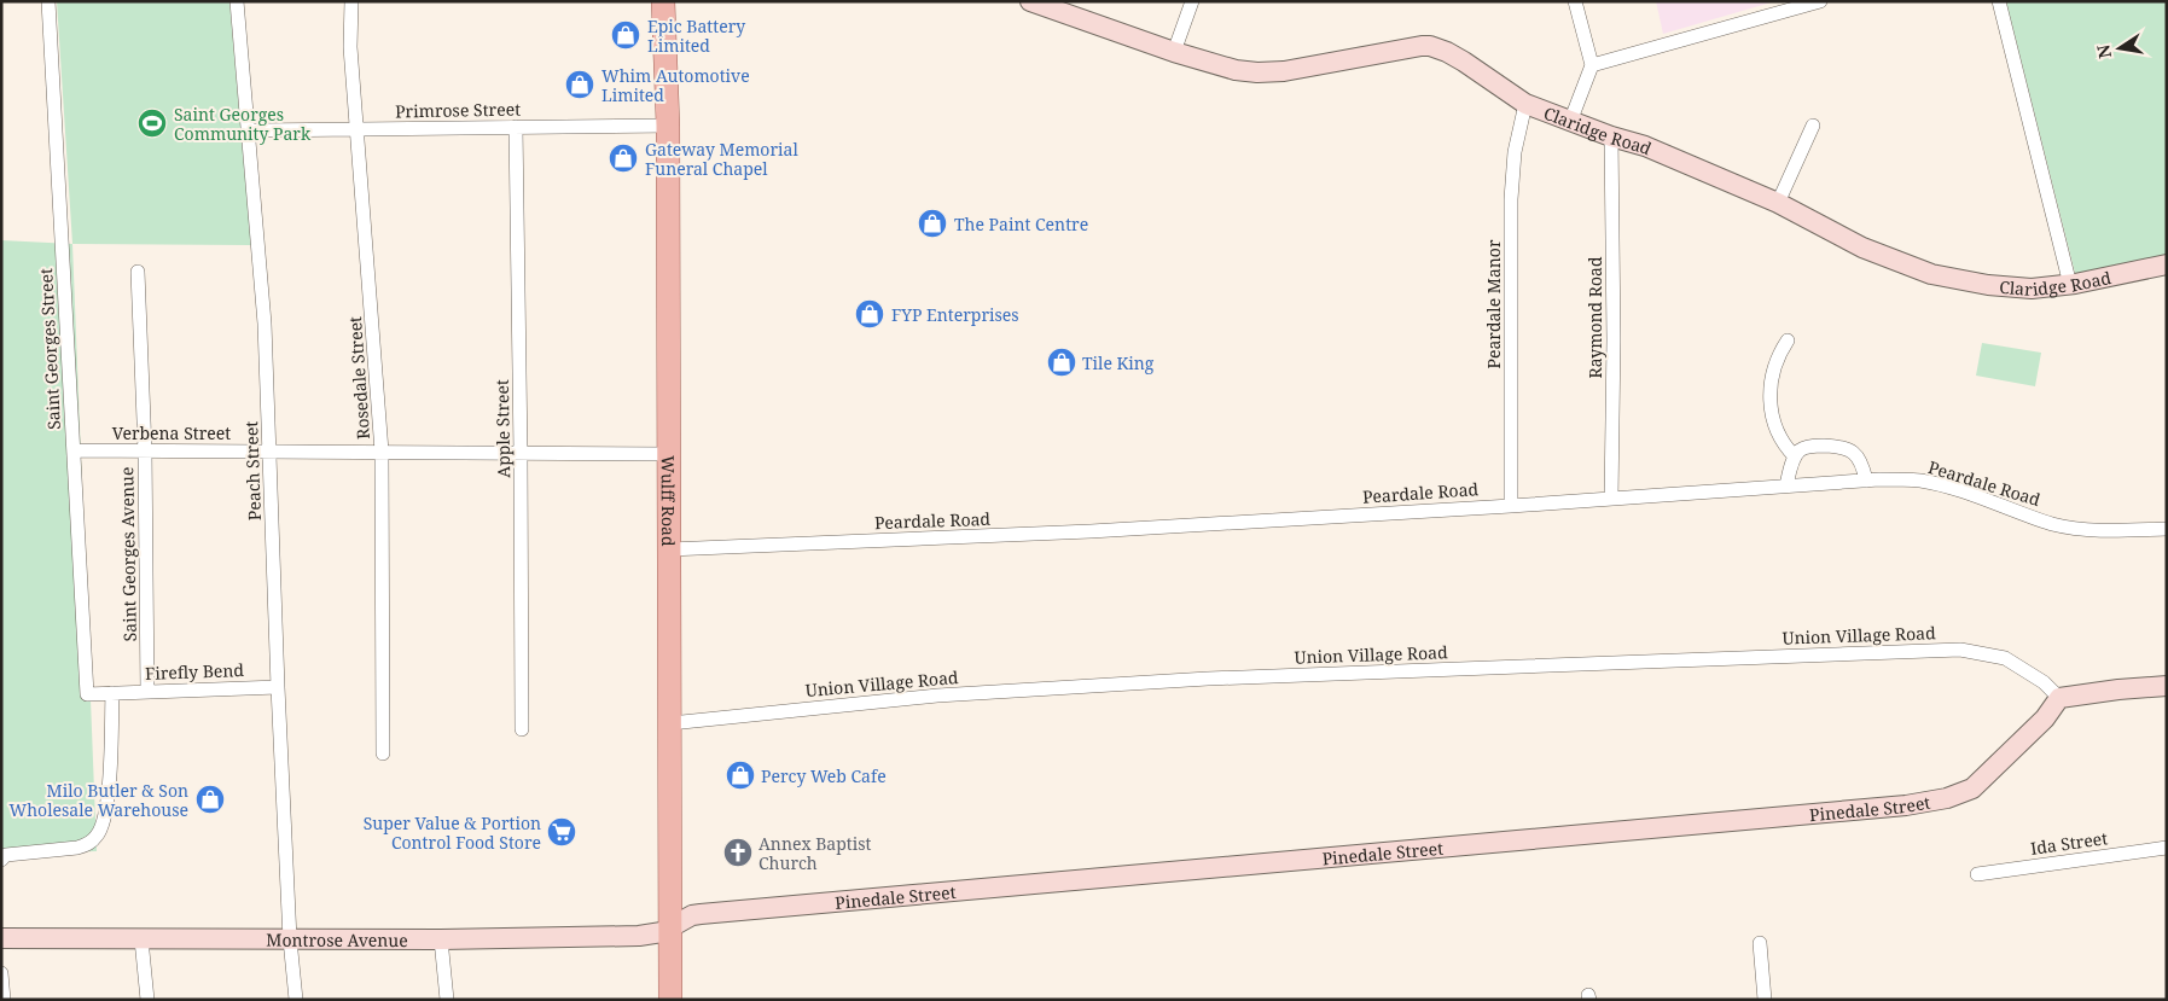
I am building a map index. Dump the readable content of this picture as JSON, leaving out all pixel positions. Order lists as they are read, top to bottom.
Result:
{
  "streets": {
    "main road": ["Wulff Road"],
    "street": [
      "Primrose Street",
      "Claridge Road",
      "Peardale Manor",
      "Raymond Road",
      "Saint Georges Street",
      "Rosedale Street",
      "Apple Street",
      "Verbena Street",
      "Peach Street",
      "Peardale Road",
      "Saint Georges Avenue",
      "Union Village Road",
      "Firefly Bend",
      "Pinedale Street",
      "Ida Street",
      "Montrose Avenue"
    ]
  },
  "crossings": [
    ["Primrose Street", "Rosedale Street"],
    ["Primrose Street", "Apple Street"],
    ["Primrose Street", "Peach Street"],
    ["Primrose Street", "Wulff Road"],
    ["Claridge Road", "Peardale Manor"],
    ["Claridge Road", "Raymond Road"],
    ["Peardale Manor", "Peardale Road"],
    ["Raymond Road", "Peardale Road"],
    ["Saint Georges Street", "Verbena Street"],
    ["Saint Georges Street", "Firefly Bend"],
    ["Rosedale Street", "Verbena Street"],
    ["Apple Street", "Verbena Street"],
    ["Verbena Street", "Peach Street"],
    ["Verbena Street", "Wulff Road"],
    ["Verbena Street", "Saint Georges Avenue"],
    ["Peach Street", "Firefly Bend"],
    ["Peach Street", "Montrose Avenue"],
    ["Peardale Road", "Wulff Road"],
    ["Wulff Road", "Union Village Road"],
    ["Wulff Road", "Pinedale Street"],
    ["Wulff Road", "Montrose Avenue"],
    ["Saint Georges Avenue", "Firefly Bend"],
    ["Union Village Road", "Pinedale Street"],
    ["Pinedale Street", "Montrose Avenue"]
  ],
  "places": {
    "shop": [
      "Epic Battery Limited",
      "Whim Automotive Limited",
      "Gateway Memorial Funeral Chapel",
      "The Paint Centre",
      "FYP Enterprises",
      "Tile King",
      "Percy Web Cafe",
      "Milo Butler & Son Wholesale Warehouse"
    ],
    "sports": ["Saint Georges Community Park"],
    "supermarket": ["Super Value & Portion Control Food Store"],
    "church": ["Annex Baptist Church"]
  },
  "north": "left"
}
